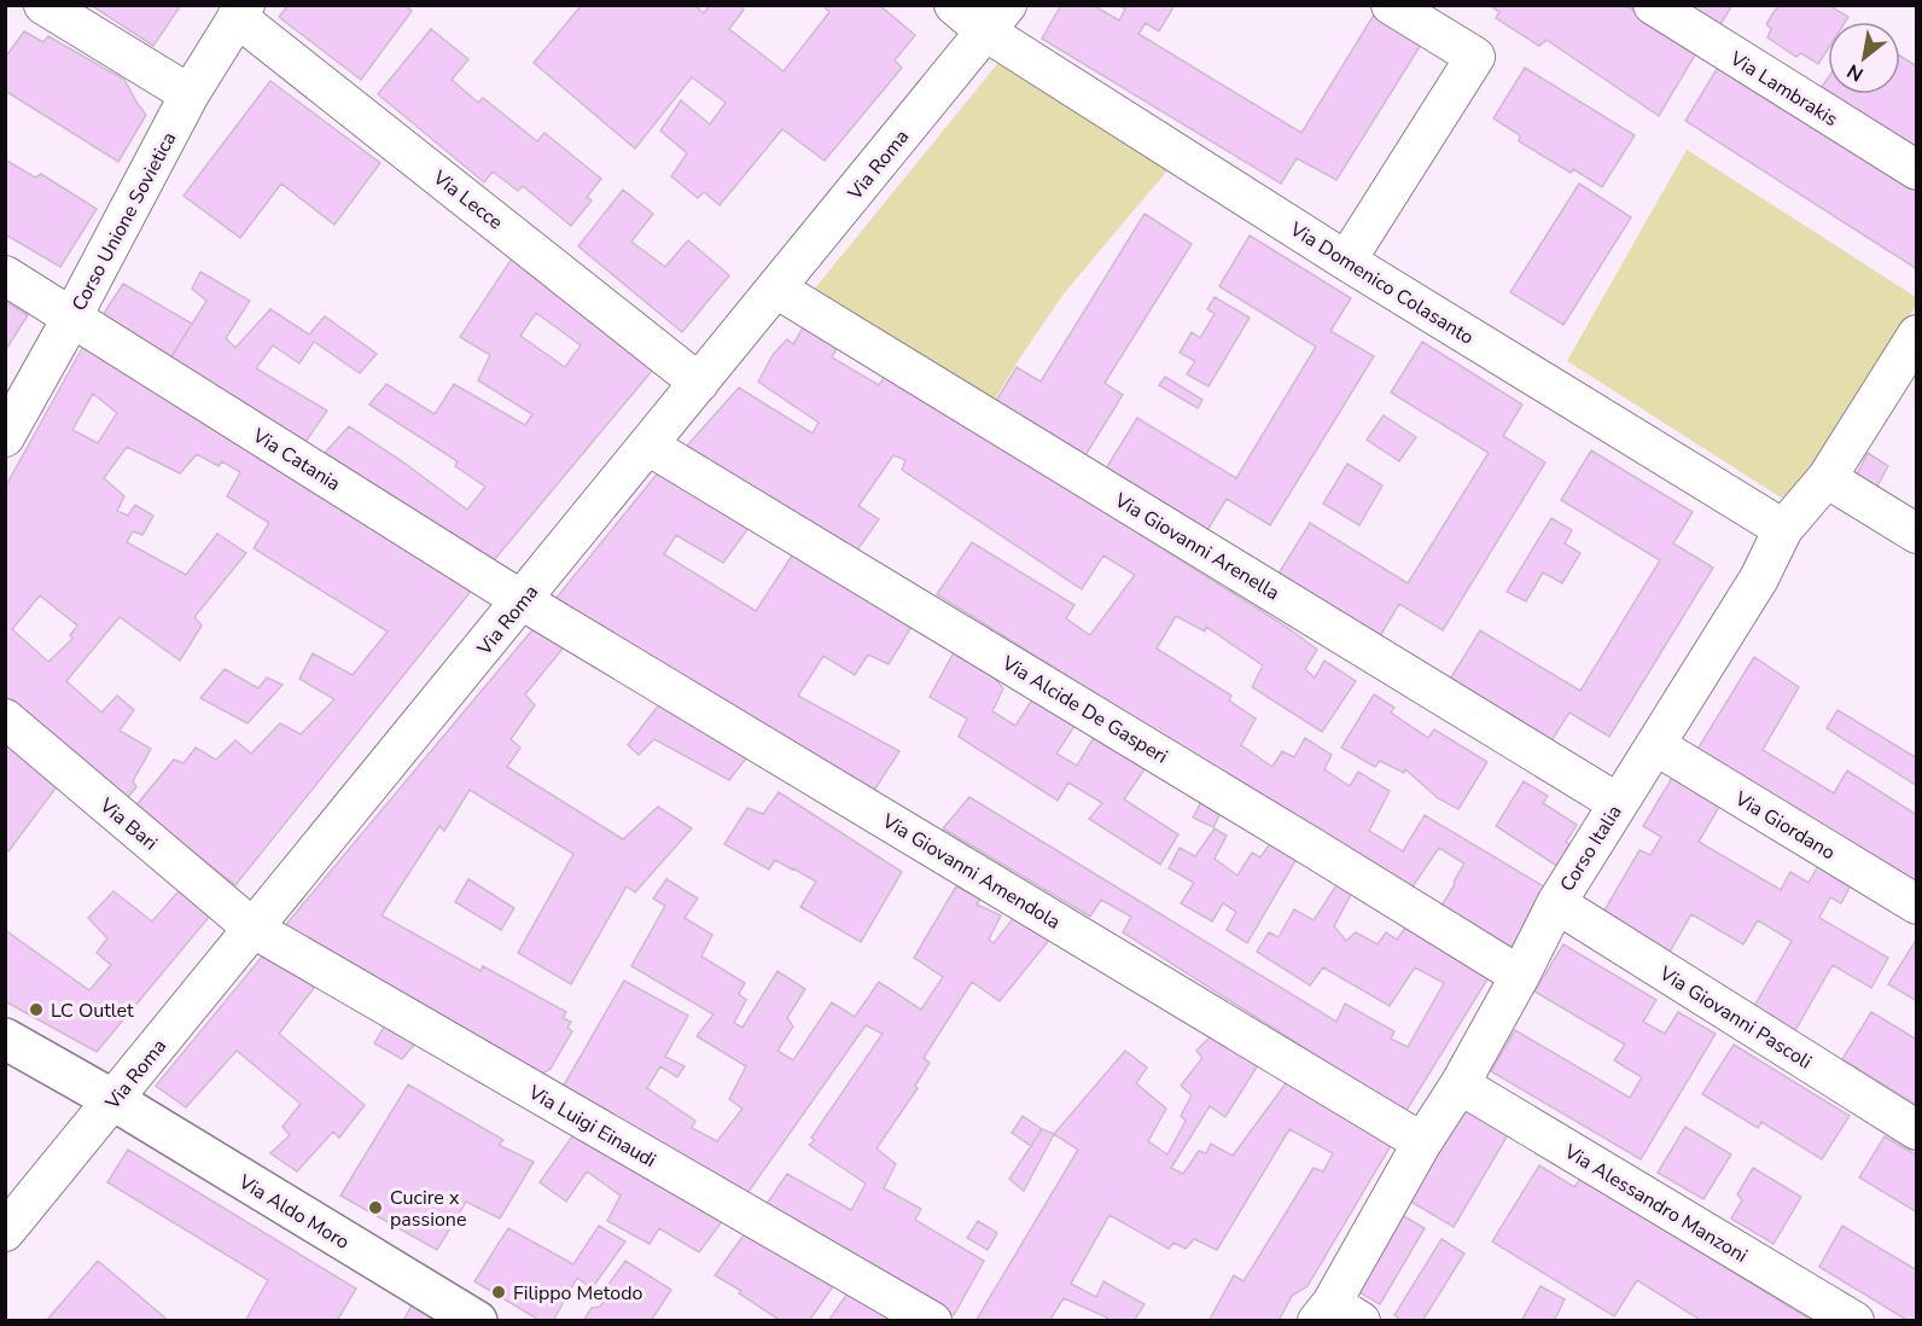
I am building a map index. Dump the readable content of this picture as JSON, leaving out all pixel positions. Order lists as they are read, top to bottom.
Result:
{
  "streets": {
    "street": [
      "Via Lambrakis",
      "Via Roma",
      "Via Lecce",
      "Corso Unione Sovietica",
      "Via Domenico Colasanto",
      "Via Catania",
      "Via Giovanni Arenella",
      "Via Alcide De Gasperi",
      "Via Bari",
      "Via Giordano",
      "Corso Italia",
      "Via Giovanni Amendola",
      "Via Giovanni Pascoli",
      "Via Luigi Einaudi",
      "Via Alessandro Manzoni",
      "Via Aldo Moro"
    ]
  },
  "crossings": [
    ["Via Roma", "Via Lecce"],
    ["Via Roma", "Via Domenico Colasanto"],
    ["Via Roma", "Via Catania"],
    ["Via Roma", "Via Giovanni Arenella"],
    ["Via Roma", "Via Alcide De Gasperi"],
    ["Via Roma", "Via Bari"],
    ["Via Roma", "Via Giovanni Amendola"],
    ["Via Roma", "Via Luigi Einaudi"],
    ["Via Roma", "Via Aldo Moro"],
    ["Via Lecce", "Corso Unione Sovietica"],
    ["Corso Unione Sovietica", "Via Catania"],
    ["Via Domenico Colasanto", "Corso Italia"],
    ["Via Catania", "Via Giovanni Amendola"],
    ["Via Giovanni Arenella", "Corso Italia"],
    ["Via Alcide De Gasperi", "Corso Italia"],
    ["Via Bari", "Via Luigi Einaudi"],
    ["Via Giordano", "Corso Italia"],
    ["Corso Italia", "Via Giovanni Amendola"],
    ["Corso Italia", "Via Giovanni Pascoli"],
    ["Corso Italia", "Via Alessandro Manzoni"]
  ],
  "places": ["LC Outlet", "Cucire x passione", "Filippo Metodo"],
  "north": "bottom left"
}
